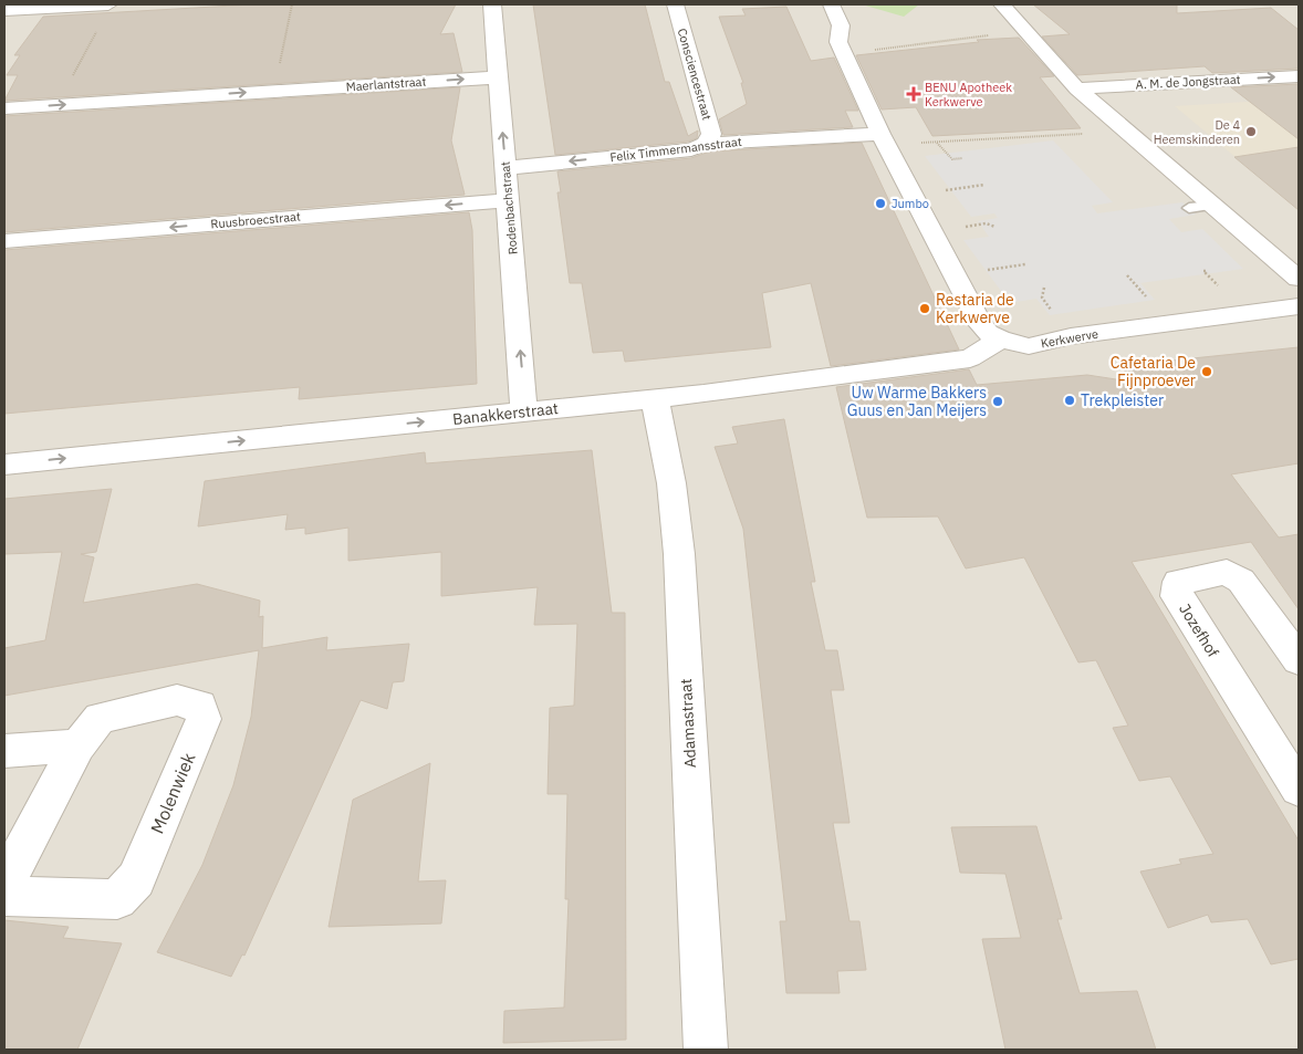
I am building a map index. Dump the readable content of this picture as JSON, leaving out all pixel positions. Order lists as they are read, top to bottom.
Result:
{
  "streets": {
    "street": [
      "Consciencestraat",
      "A. M. de Jongstraat",
      "Maerlantstraat",
      "Felix Timmermansstraat",
      "Rodenbachstraat",
      "Ruusbroecstraat",
      "Kerkwerve",
      "Banakkerstraat",
      "Jozefhof",
      "Adamastraat",
      "Molenwiek"
    ]
  },
  "crossings": [
    ["Consciencestraat", "Felix Timmermansstraat"],
    ["Maerlantstraat", "Rodenbachstraat"],
    ["Felix Timmermansstraat", "Rodenbachstraat"],
    ["Felix Timmermansstraat", "Kerkwerve"],
    ["Rodenbachstraat", "Ruusbroecstraat"],
    ["Rodenbachstraat", "Banakkerstraat"],
    ["Kerkwerve", "Banakkerstraat"],
    ["Banakkerstraat", "Adamastraat"]
  ],
  "one_way": [
    "A. M. de Jongstraat",
    "Maerlantstraat",
    "Felix Timmermansstraat",
    "Rodenbachstraat",
    "Ruusbroecstraat",
    "Banakkerstraat"
  ],
  "places": {
    "health": ["BENU Apotheek Kerkwerve"],
    "other": [
      "De 4 Heemskinderen",
      "Jumbo",
      "Restaria de Kerkwerve",
      "Cafetaria De Fijnproever",
      "Trekpleister",
      "Uw Warme Bakkers Guus en Jan Meijers"
    ]
  }
}
